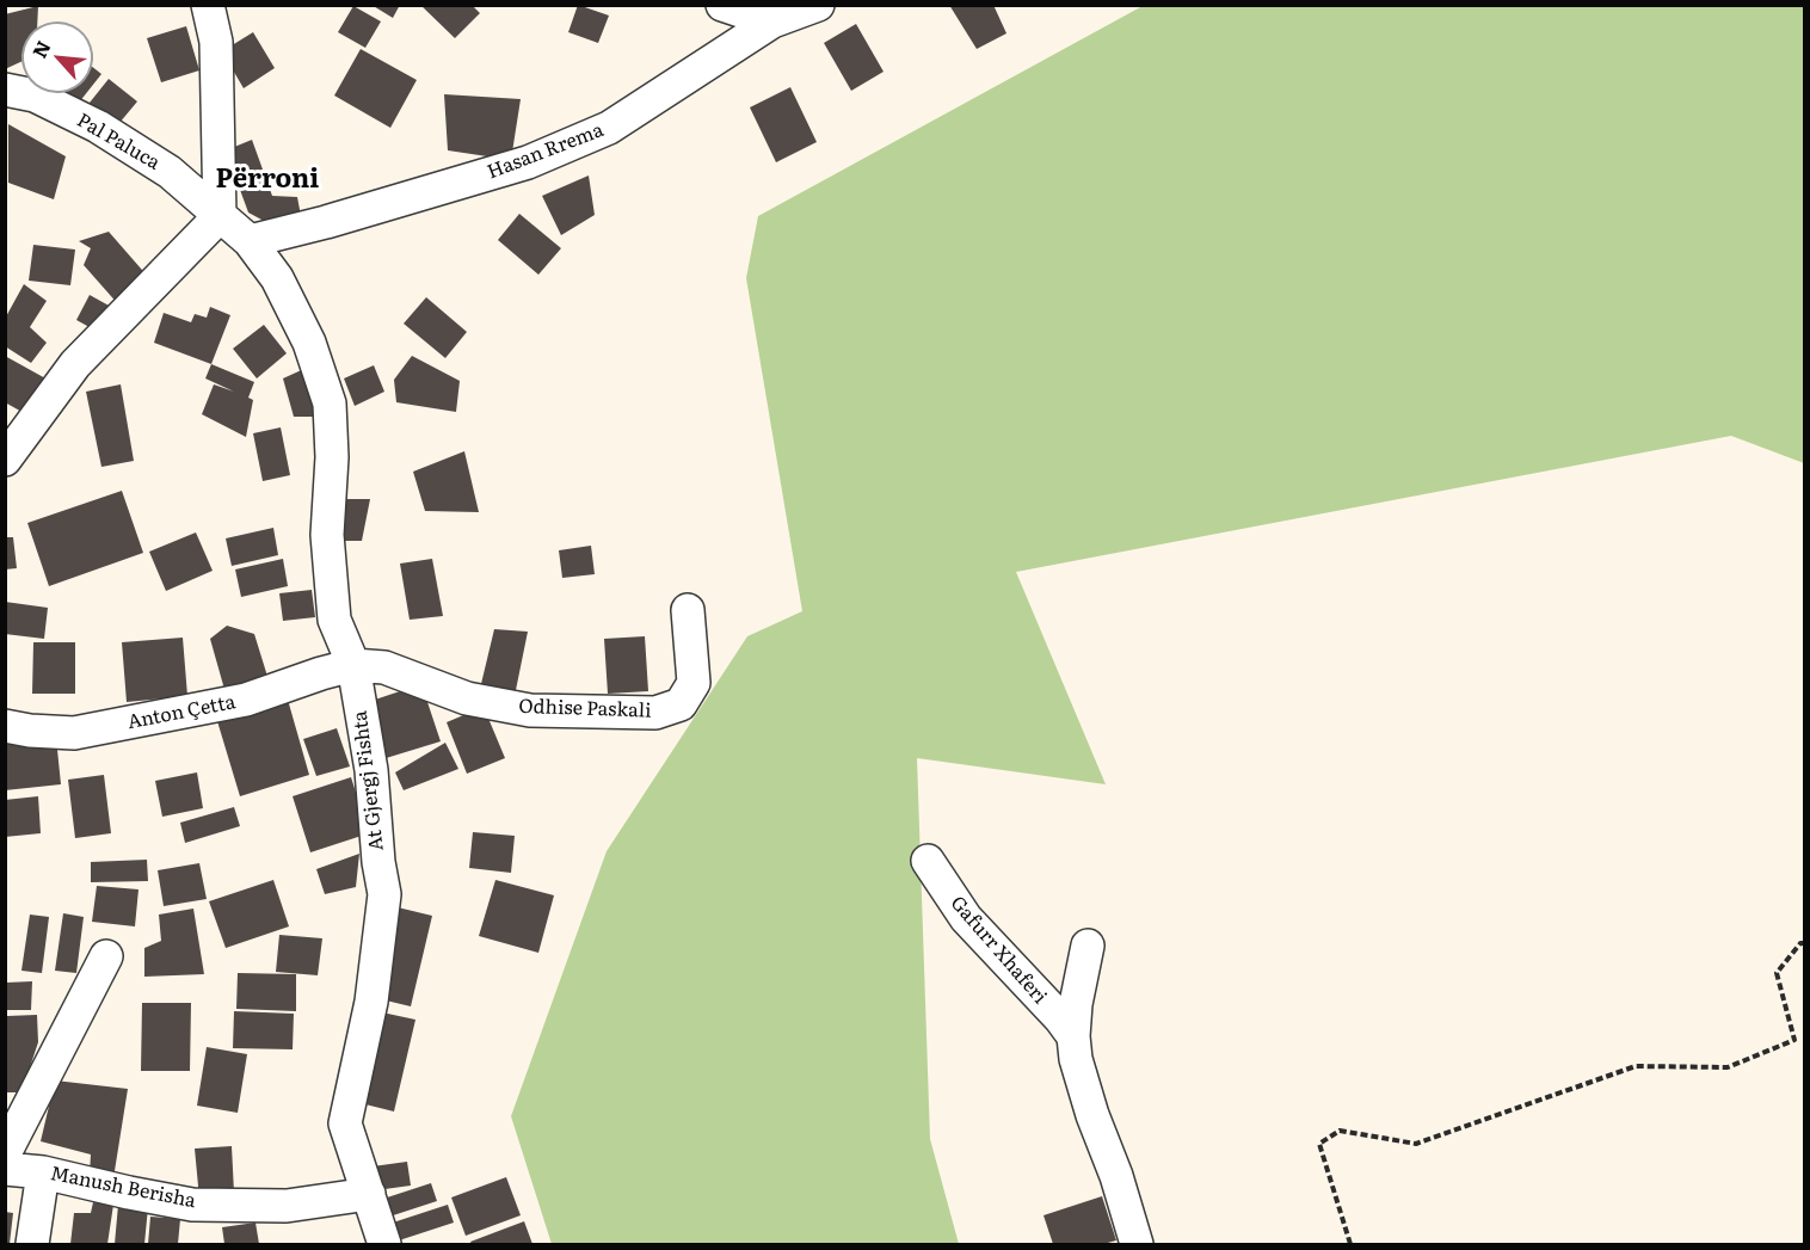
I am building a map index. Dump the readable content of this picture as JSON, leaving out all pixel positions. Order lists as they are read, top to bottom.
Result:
{
  "streets": {
    "street": [
      "Pal Paluca",
      "Hasan Rrema",
      "Odhise Paskali",
      "Anton Çetta",
      "At Gjergj Fishta",
      "Gafurr Xhaferi",
      "Manush Berisha"
    ]
  },
  "crossings": [
    ["Pal Paluca", "At Gjergj Fishta"],
    ["Hasan Rrema", "At Gjergj Fishta"],
    ["Odhise Paskali", "Anton Çetta"],
    ["Odhise Paskali", "At Gjergj Fishta"],
    ["Anton Çetta", "At Gjergj Fishta"],
    ["At Gjergj Fishta", "Manush Berisha"]
  ],
  "districts": ["Përroni"],
  "north": "top left"
}
